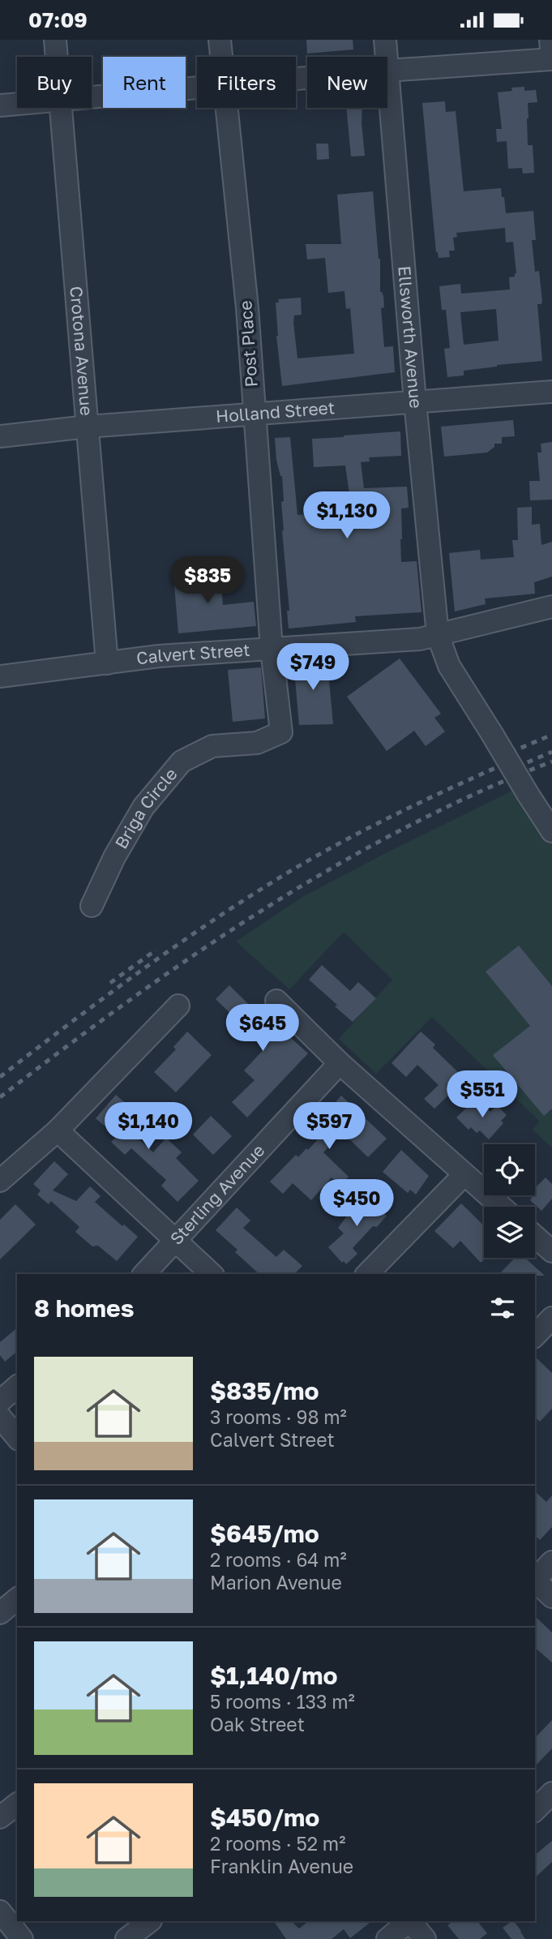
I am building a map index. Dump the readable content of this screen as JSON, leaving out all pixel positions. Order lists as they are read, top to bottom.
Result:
{
  "streets": {
    "street": [
      "Ellsworth Avenue",
      "Post Place",
      "Crotona Avenue",
      "Holland Street",
      "Calvert Street",
      "Briga Circle",
      "Sterling Avenue"
    ]
  },
  "crossings": [
    ["Ellsworth Avenue", "Holland Street"],
    ["Ellsworth Avenue", "Calvert Street"],
    ["Post Place", "Holland Street"],
    ["Post Place", "Calvert Street"],
    ["Post Place", "Briga Circle"],
    ["Crotona Avenue", "Holland Street"],
    ["Crotona Avenue", "Calvert Street"],
    ["Calvert Street", "Briga Circle"]
  ],
  "page": {
    "status": "07:09",
    "chip": [
      "Buy",
      "Rent",
      "Filters",
      "New"
    ],
    "price": [
      "$1,130",
      "$835",
      "$749",
      "$645",
      "$551",
      "$1,140",
      "$597",
      "$450"
    ],
    "heading": "8 homes",
    "list": [
      {
        "name": "$835/mo",
        "note": "3 rooms · 98 m² · Calvert Street"
      },
      {
        "name": "$645/mo",
        "note": "2 rooms · 64 m² · Marion Avenue"
      },
      {
        "name": "$1,140/mo",
        "note": "5 rooms · 133 m² · Oak Street"
      },
      {
        "name": "$450/mo",
        "note": "2 rooms · 52 m² · Franklin Avenue"
      }
    ]
  }
}
